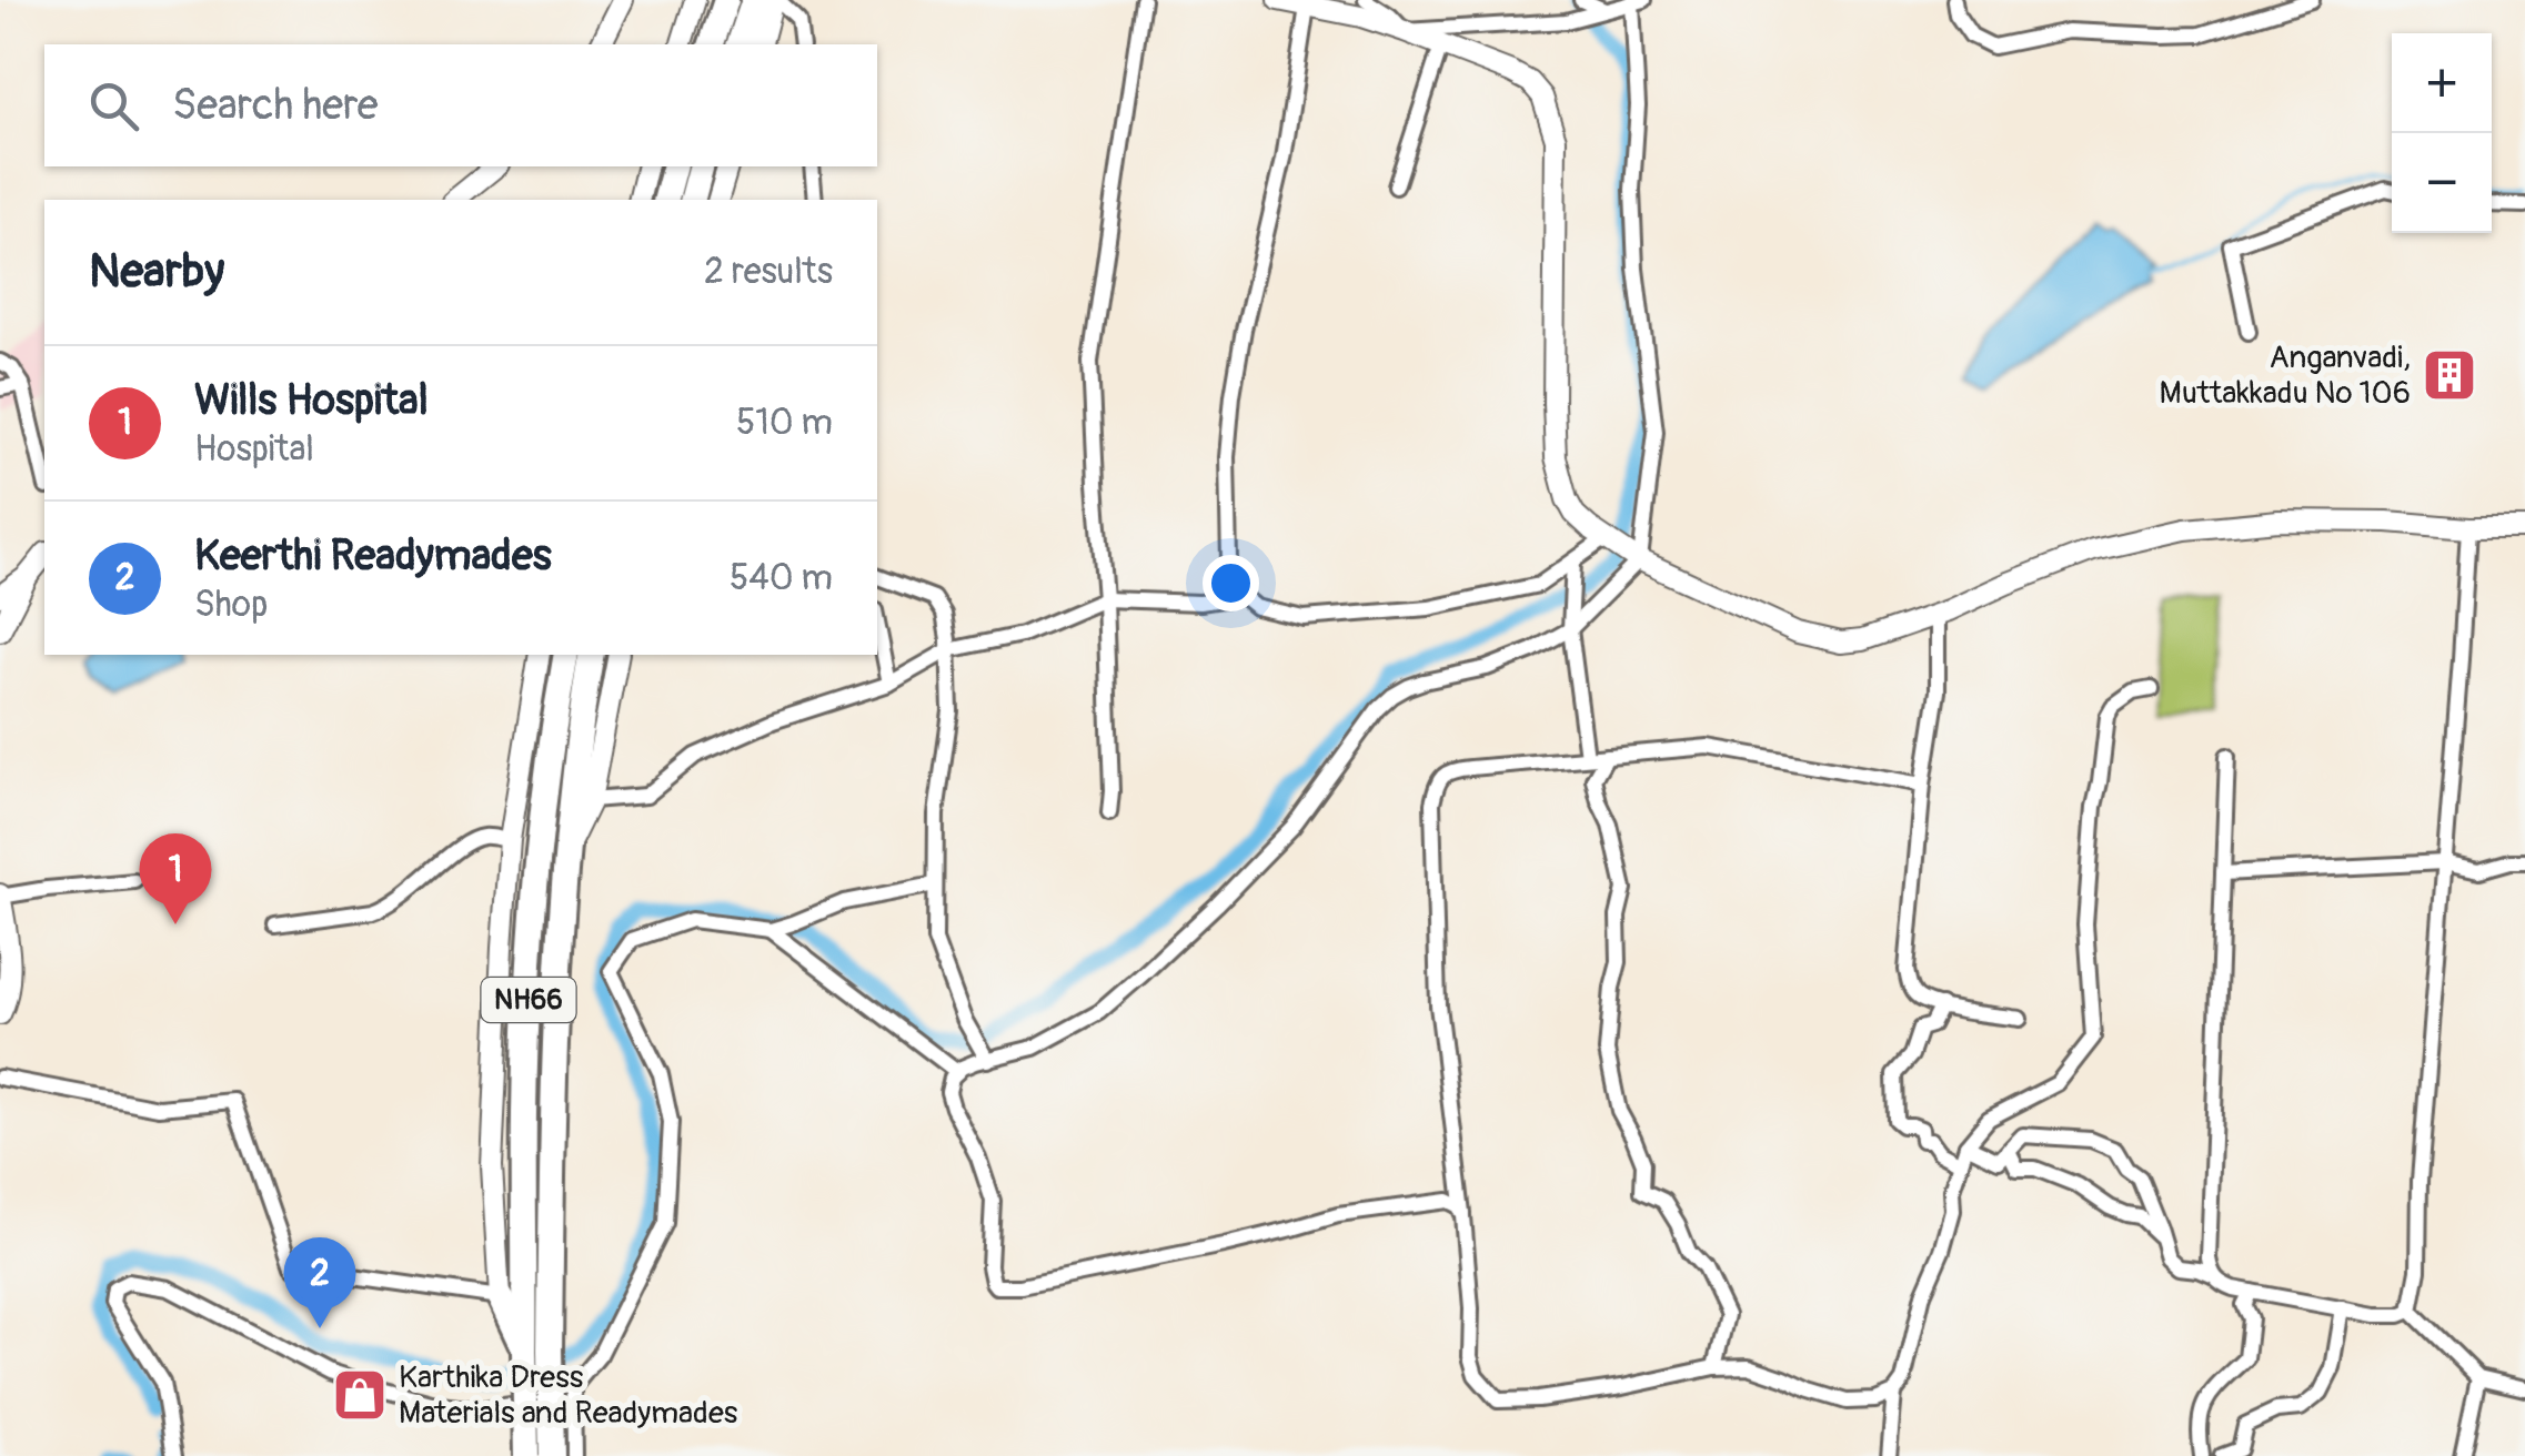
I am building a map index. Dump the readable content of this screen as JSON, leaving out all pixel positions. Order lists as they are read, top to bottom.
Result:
{
  "streets": {
    "highway": ["NH66"]
  },
  "places": {
    "building": ["Anganvadi, Muttakkadu No 106"],
    "shop": ["Karthika Dress Materials and Readymades"]
  },
  "page": {
    "map_buttons": ["+", "−"],
    "search": "Search here",
    "heading": ["Nearby", "2 results"],
    "list": [
      {
        "mark": "1",
        "name": "Wills Hospital",
        "note": "Hospital",
        "value": "510 m"
      },
      {
        "mark": "2",
        "name": "Keerthi Readymades",
        "note": "Shop",
        "value": "540 m"
      }
    ],
    "pins": ["1", "2"]
  }
}
